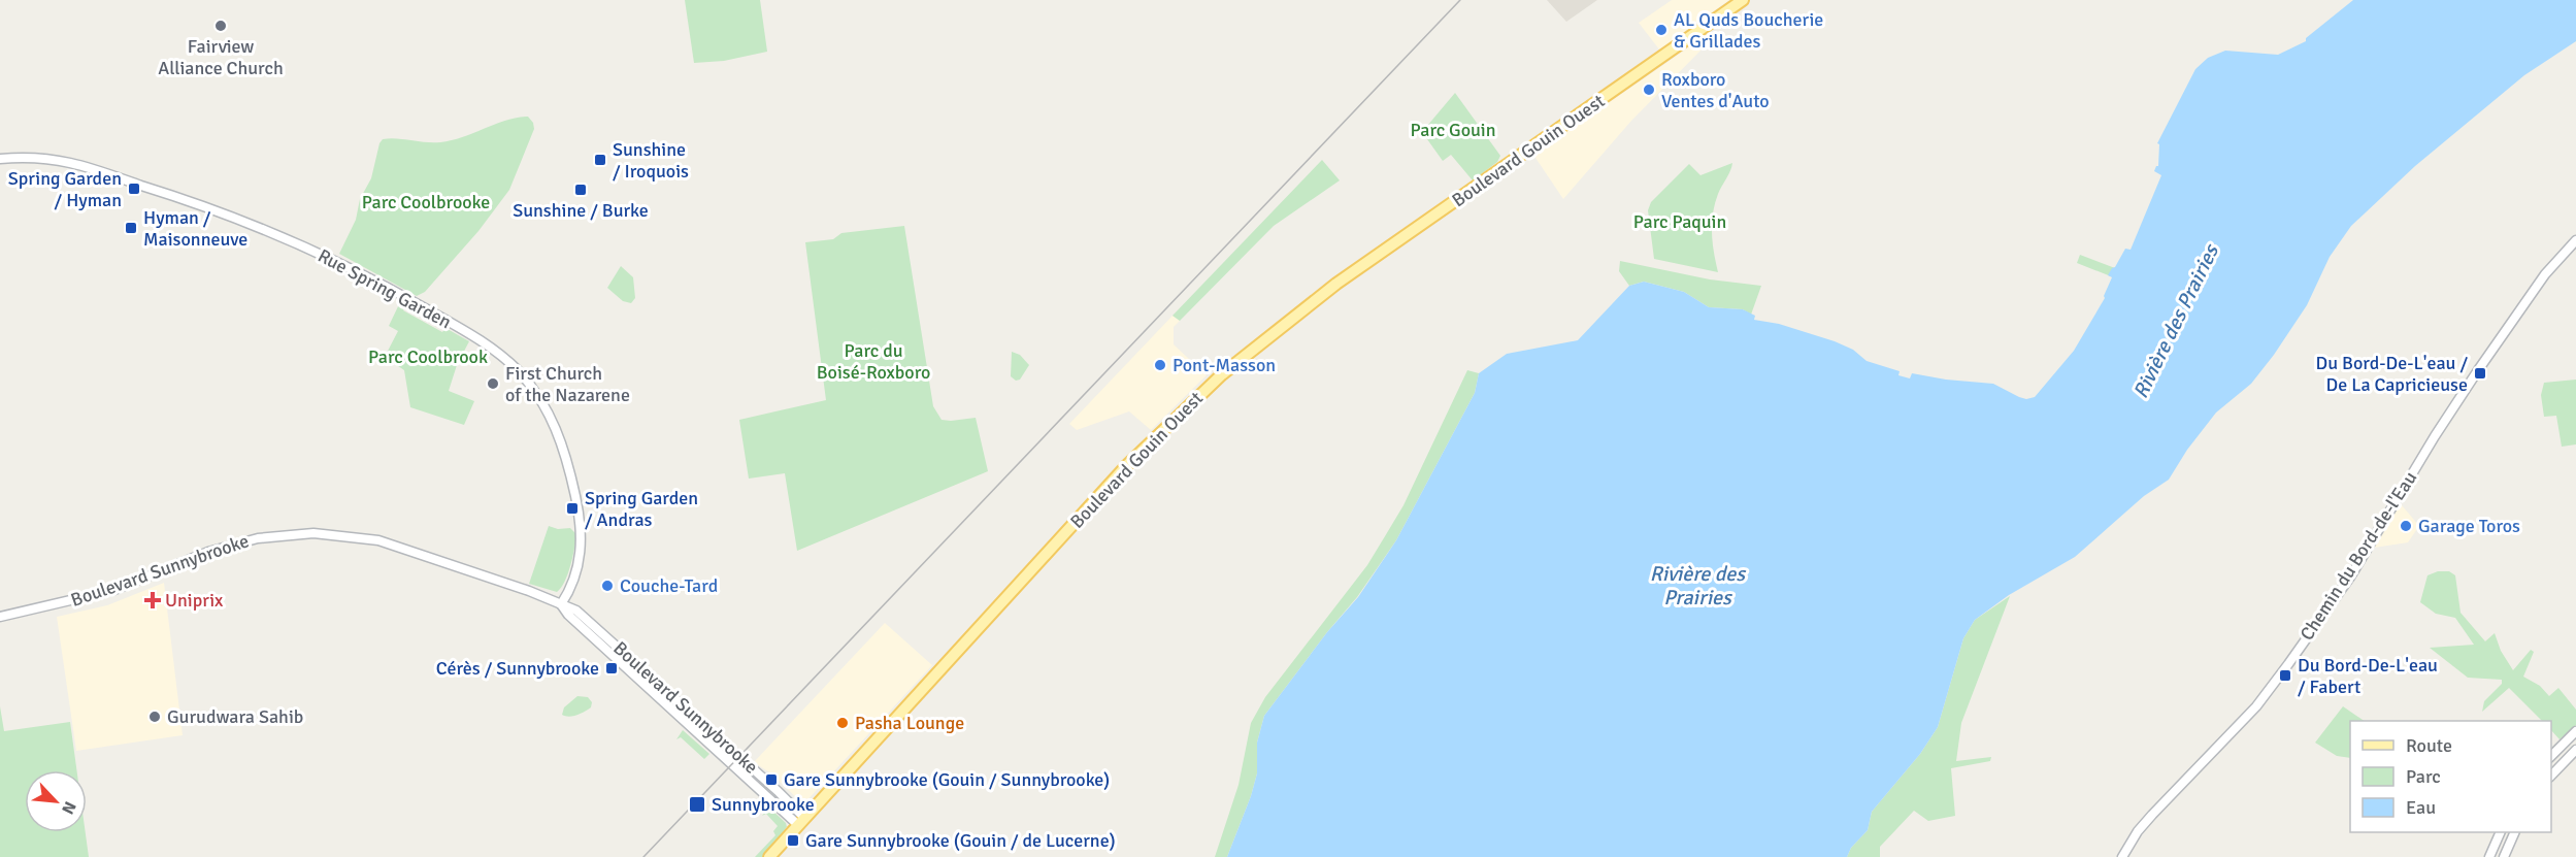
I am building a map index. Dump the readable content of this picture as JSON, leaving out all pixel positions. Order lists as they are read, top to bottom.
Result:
{
  "streets": {
    "main road": ["Boulevard Gouin Ouest"],
    "street": ["Rue Spring Garden", "Chemin du Bord-de-l'Eau", "Boulevard Sunnybrooke"]
  },
  "crossings": [
    ["Boulevard Gouin Ouest", "Boulevard Sunnybrooke"],
    ["Rue Spring Garden", "Boulevard Sunnybrooke"]
  ],
  "water": ["Rivière des Prairies"],
  "parks": [
    "Parc Gouin",
    "Parc Coolbrooke",
    "Parc Paquin",
    "Parc du Boisé-Roxboro",
    "Parc Coolbrook"
  ],
  "places": {
    "other": [
      "Fairview Alliance Church",
      "AL Quds Boucherie & Grillades",
      "Roxboro Ventes d'Auto",
      "Pont-Masson",
      "First Church of the Nazarene",
      "Garage Toros",
      "Couche-Tard",
      "Gurudwara Sahib",
      "Pasha Lounge"
    ],
    "transit": [
      "Sunshine / Iroquois",
      "Spring Garden / Hyman",
      "Sunshine / Burke",
      "Hyman / Maisonneuve",
      "Du Bord-De-L'eau / De La Capricieuse",
      "Spring Garden / Andras",
      "Cérès / Sunnybrooke",
      "Du Bord-De-L'eau / Fabert",
      "Gare Sunnybrooke (Gouin / Sunnybrooke)",
      "Sunnybrooke",
      "Gare Sunnybrooke (Gouin / de Lucerne)"
    ],
    "health": ["Uniprix"]
  },
  "legend": ["Route", "Parc", "Eau"],
  "north": "bottom right"
}
